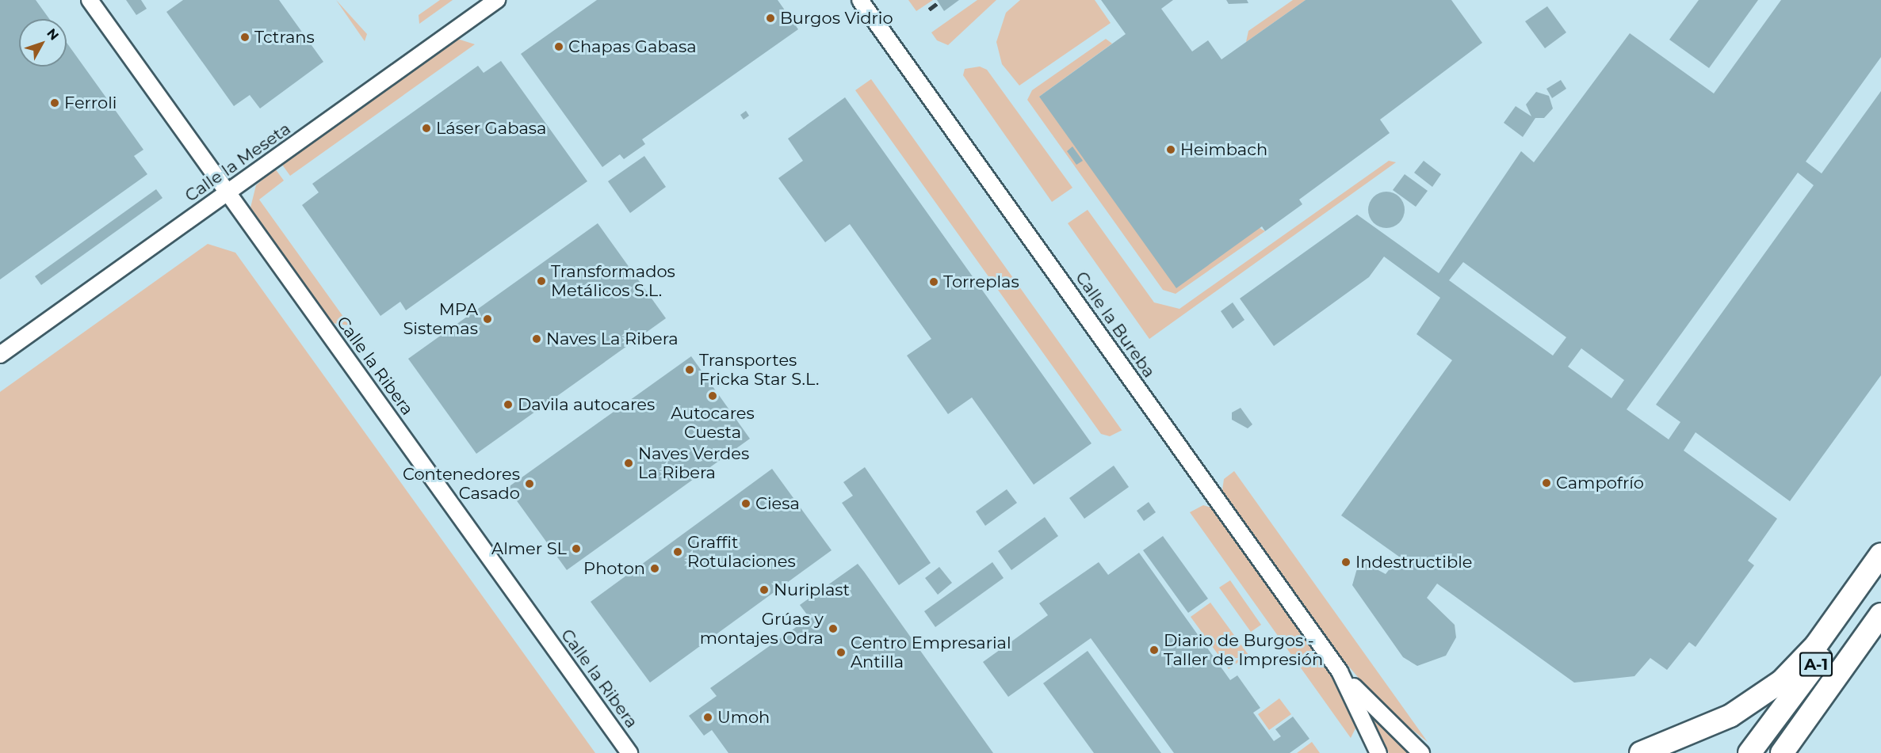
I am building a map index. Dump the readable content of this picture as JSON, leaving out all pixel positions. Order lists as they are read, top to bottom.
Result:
{
  "streets": {
    "highway": ["A-1"],
    "street": ["Calle la Meseta", "Calle la Bureba", "Calle la Ribera"]
  },
  "crossings": [
    ["Calle la Meseta", "Calle la Ribera"]
  ],
  "places": [
    "Burgos Vidrio",
    "Tctrans",
    "Chapas Gabasa",
    "Ferroli",
    "Láser Gabasa",
    "Heimbach",
    "Transformados Metálicos S.L.",
    "Torreplas",
    "MPA Sistemas",
    "Naves La Ribera",
    "Transportes Fricka Star S.L.",
    "Autocares Cuesta",
    "Davila autocares",
    "Naves Verdes La Ribera",
    "Campofrío",
    "Contenedores Casado",
    "Ciesa",
    "Almer SL",
    "Graffit Rotulaciones",
    "Indestructible",
    "Photon",
    "Nuriplast",
    "Grúas y montajes Odra",
    "Diario de Burgos - Taller de Impresión",
    "Centro Empresarial Antilla",
    "Umoh"
  ],
  "north": "top right"
}
